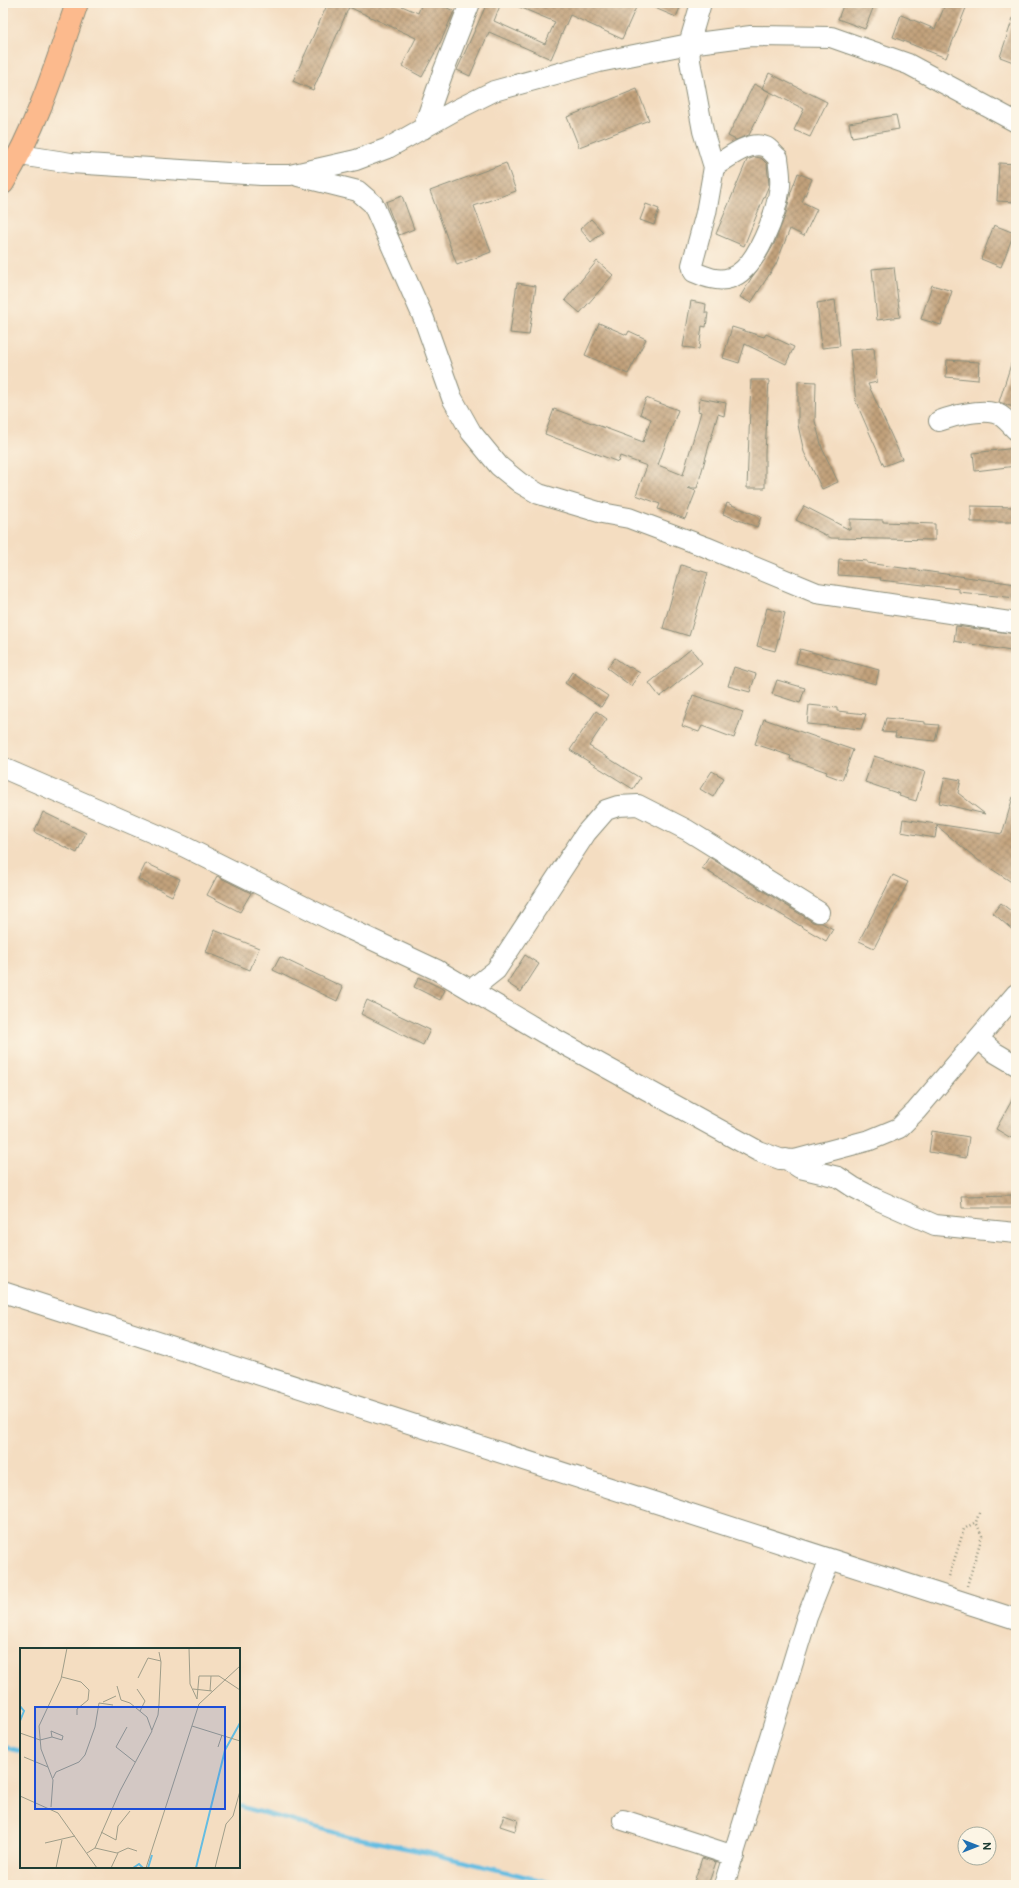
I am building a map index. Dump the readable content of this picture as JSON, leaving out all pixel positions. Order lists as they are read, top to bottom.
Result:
{
  "north": "right"
}
